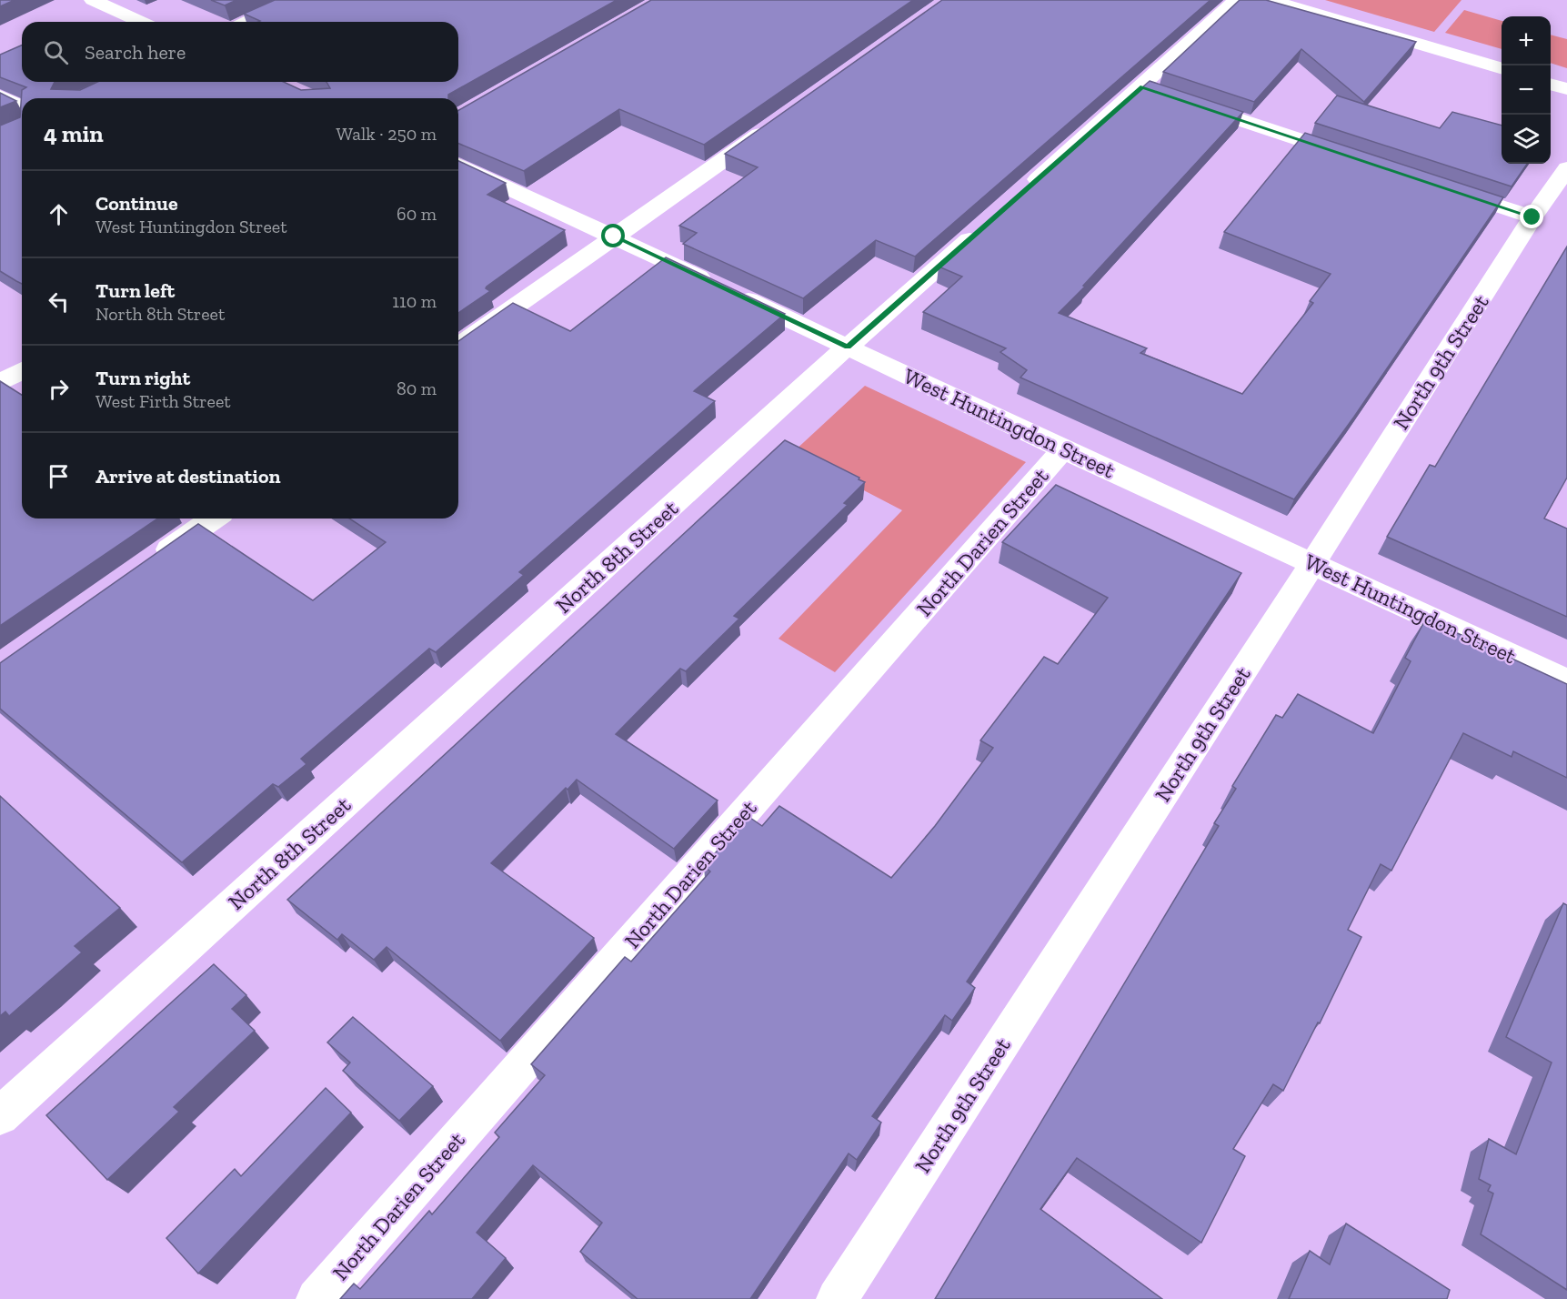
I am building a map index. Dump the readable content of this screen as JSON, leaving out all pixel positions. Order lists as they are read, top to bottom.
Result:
{
  "streets": {
    "street": [
      "North 9th Street",
      "West Huntingdon Street",
      "North Darien Street",
      "North 8th Street"
    ]
  },
  "crossings": [
    ["North 9th Street", "West Huntingdon Street"],
    ["West Huntingdon Street", "North Darien Street"],
    ["West Huntingdon Street", "North 8th Street"]
  ],
  "page": {
    "map_buttons": ["+", "−"],
    "search": "Search here",
    "heading": ["4 min", "Walk · 250 m"],
    "list": [
      ["Continue", "West Huntingdon Street", "60 m"],
      ["Turn left", "North 8th Street", "110 m"],
      ["Turn right", "West Firth Street", "80 m"],
      "Arrive at destination"
    ]
  }
}
